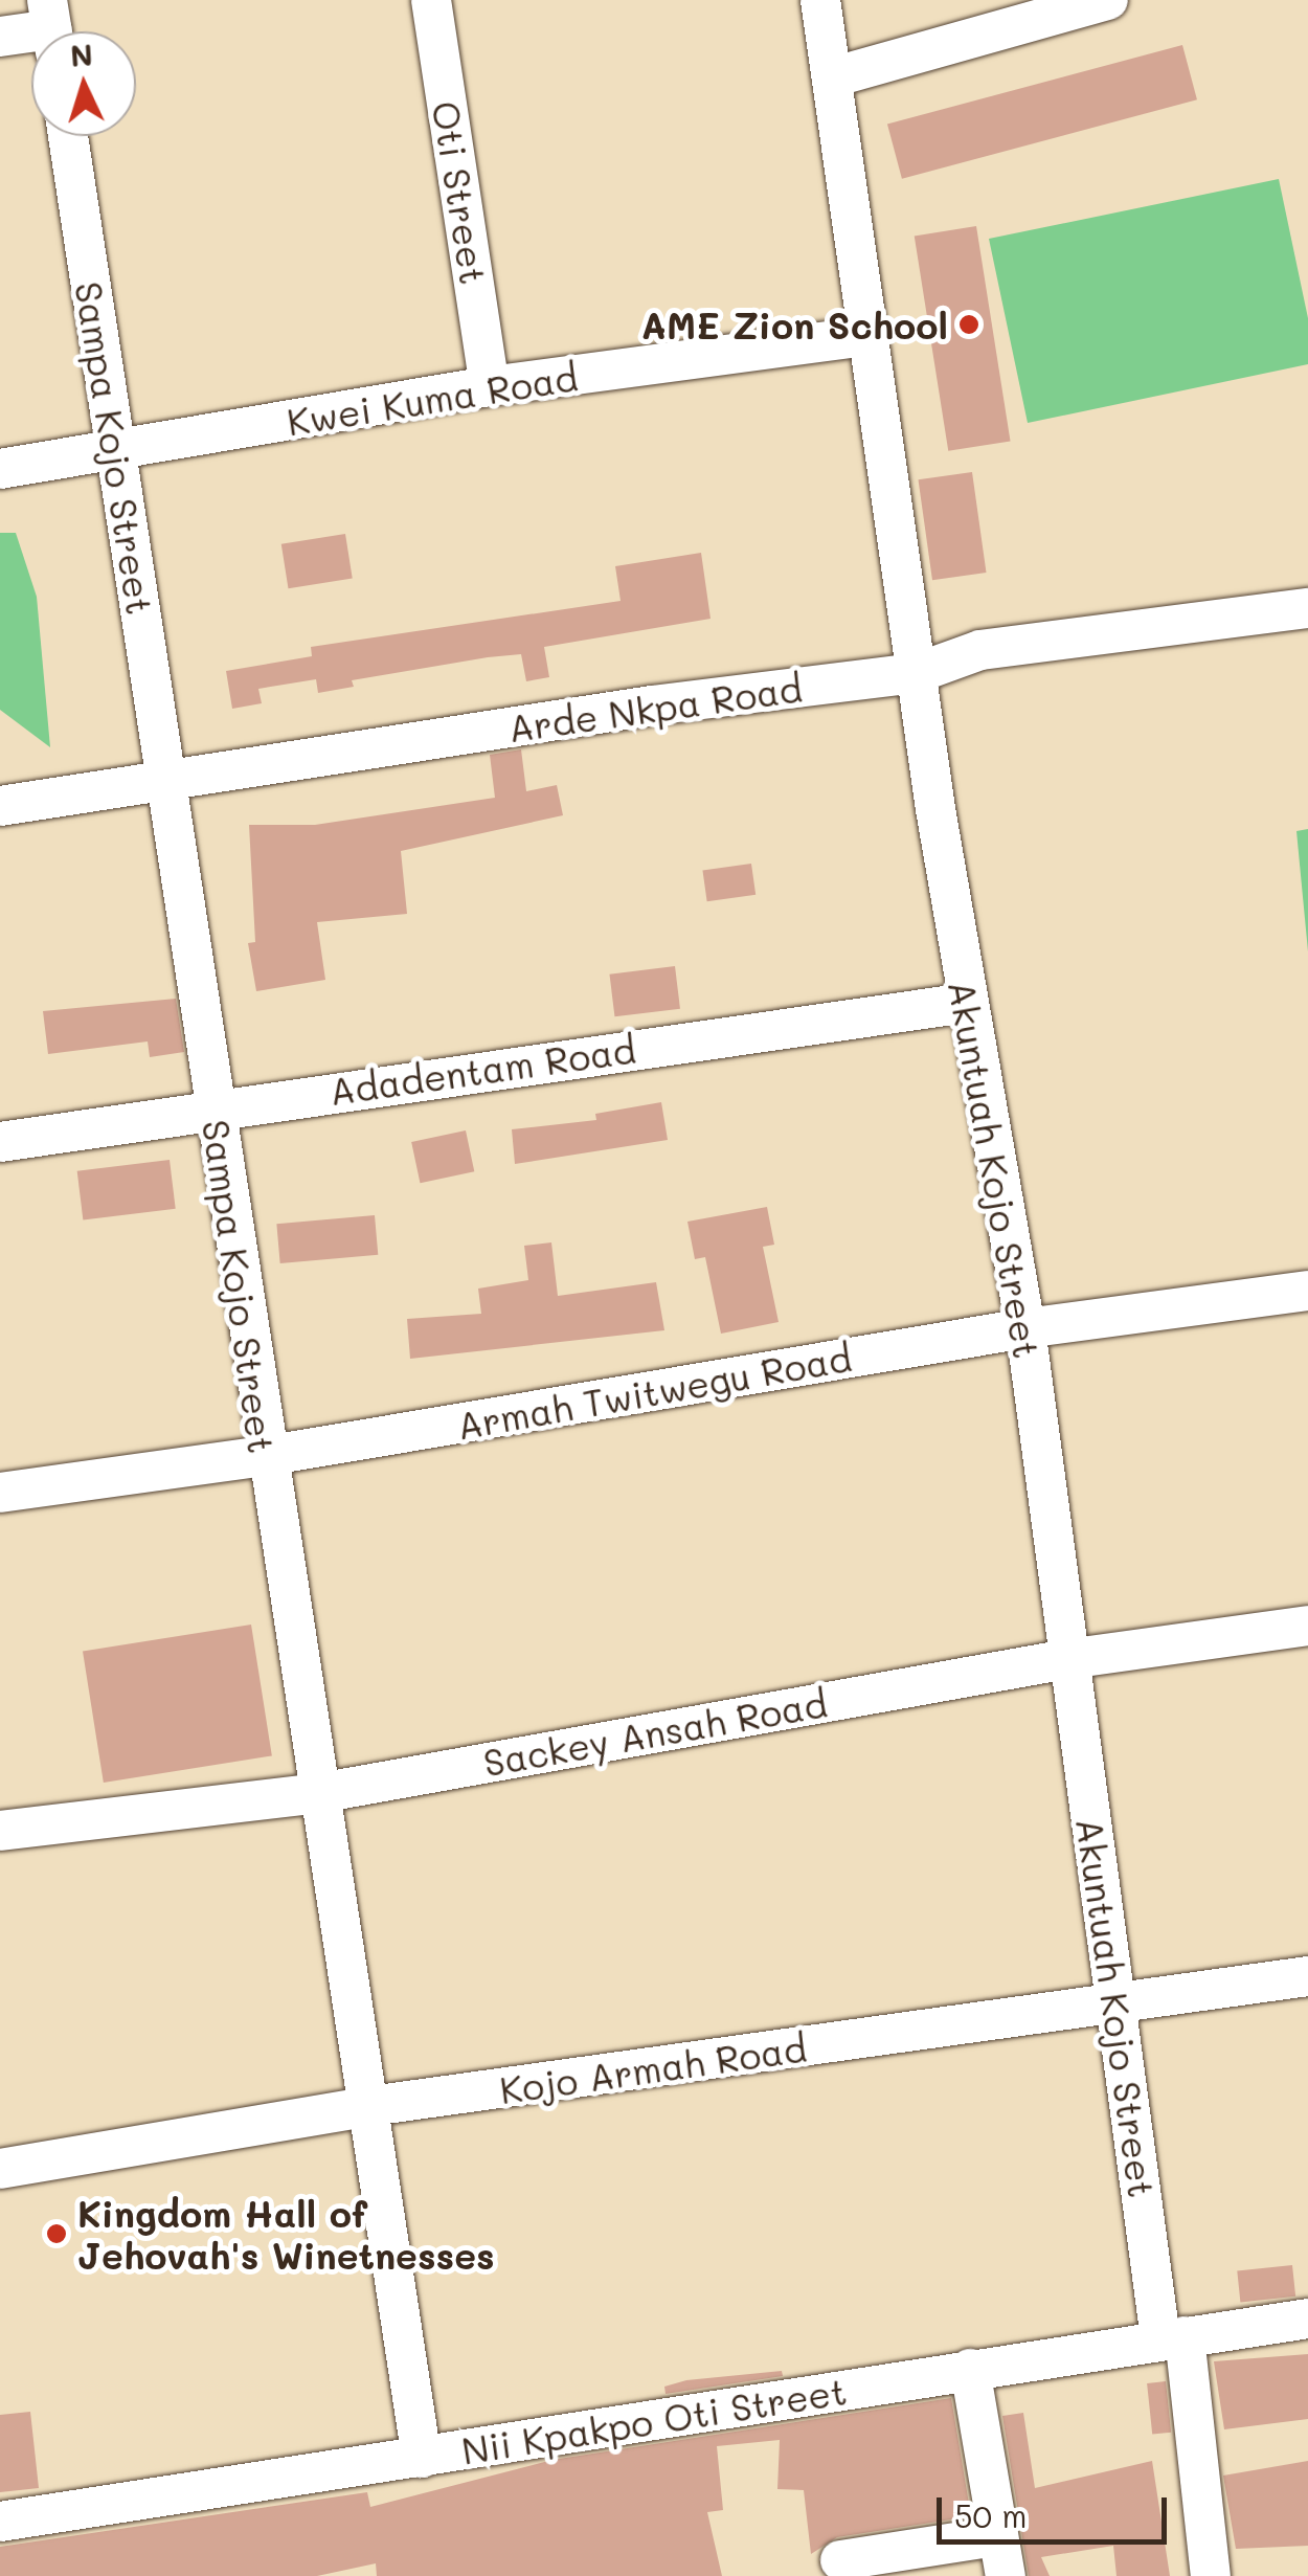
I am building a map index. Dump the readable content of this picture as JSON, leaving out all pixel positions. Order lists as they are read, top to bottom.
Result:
{
  "streets": {
    "street": [
      "Oti Street",
      "Kwei Kuma Road",
      "Sampa Kojo Street",
      "Arde Nkpa Road",
      "Adadentam Road",
      "Akuntuah Kojo Street",
      "Armah Twitwegu Road",
      "Sackey Ansah Road",
      "Kojo Armah Road",
      "Nii Kpakpo Oti Street"
    ]
  },
  "crossings": [
    ["Oti Street", "Kwei Kuma Road"],
    ["Kwei Kuma Road", "Sampa Kojo Street"],
    ["Kwei Kuma Road", "Akuntuah Kojo Street"],
    ["Sampa Kojo Street", "Arde Nkpa Road"],
    ["Sampa Kojo Street", "Adadentam Road"],
    ["Sampa Kojo Street", "Armah Twitwegu Road"],
    ["Sampa Kojo Street", "Sackey Ansah Road"],
    ["Sampa Kojo Street", "Kojo Armah Road"],
    ["Sampa Kojo Street", "Nii Kpakpo Oti Street"],
    ["Arde Nkpa Road", "Akuntuah Kojo Street"],
    ["Adadentam Road", "Akuntuah Kojo Street"],
    ["Akuntuah Kojo Street", "Armah Twitwegu Road"],
    ["Akuntuah Kojo Street", "Sackey Ansah Road"],
    ["Akuntuah Kojo Street", "Kojo Armah Road"],
    ["Akuntuah Kojo Street", "Nii Kpakpo Oti Street"]
  ],
  "places": ["AME Zion School", "Kingdom Hall of Jehovah's Winetnesses"],
  "scale_bar": "50 m",
  "north": "top"
}
